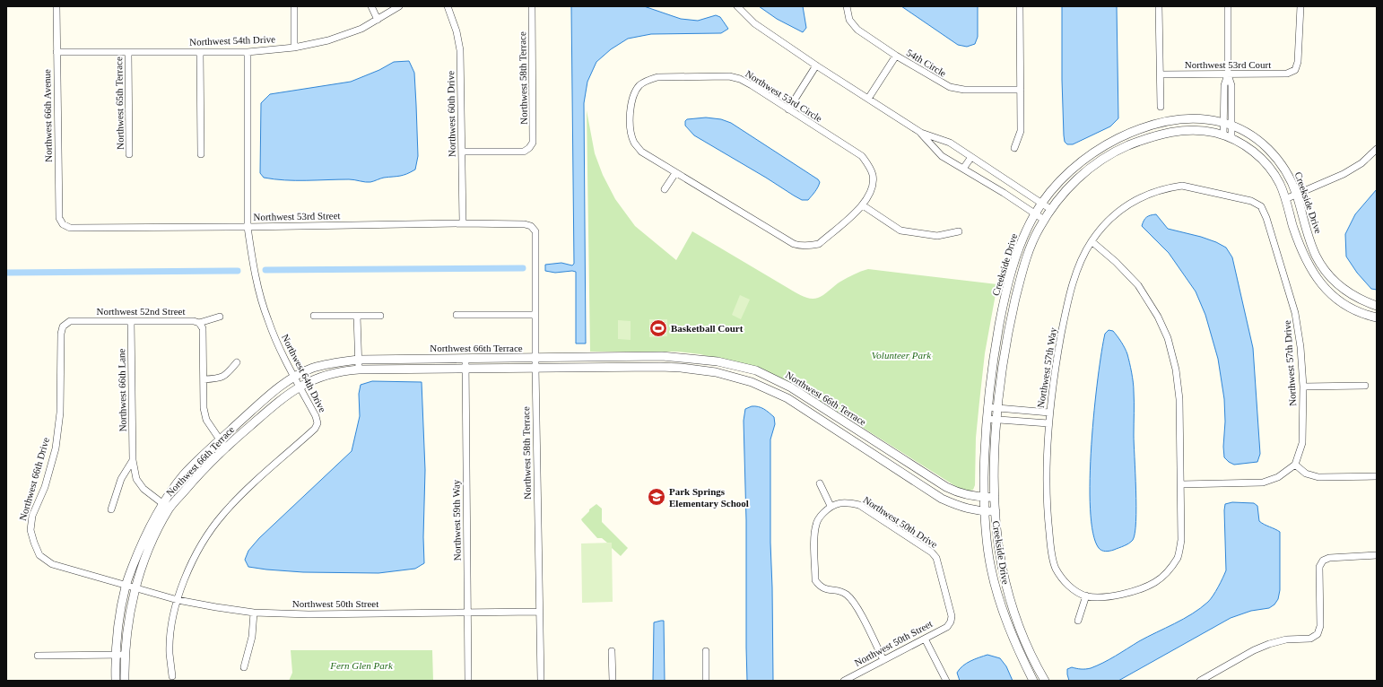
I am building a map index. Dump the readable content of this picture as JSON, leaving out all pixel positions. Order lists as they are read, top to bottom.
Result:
{
  "streets": {
    "street": [
      "Northwest 54th Drive",
      "54th Circle",
      "Northwest 53rd Court",
      "Northwest 58th Terrace",
      "Northwest 53rd Circle",
      "Northwest 65th Terrace",
      "Northwest 60th Drive",
      "Northwest 66th Avenue",
      "Creekside Drive",
      "Northwest 53rd Street",
      "Northwest 52nd Street",
      "Northwest 66th Terrace",
      "Northwest 57th Drive",
      "Northwest 57th Way",
      "Northwest 64th Drive",
      "Northwest 66th Lane",
      "Northwest 66th Drive",
      "Northwest 59th Way",
      "Northwest 50th Drive",
      "Northwest 50th Street"
    ]
  },
  "crossings": [
    ["Northwest 54th Drive", "Northwest 65th Terrace"],
    ["Northwest 54th Drive", "Northwest 66th Avenue"],
    ["Northwest 54th Drive", "Northwest 64th Drive"],
    ["Northwest 58th Terrace", "Northwest 60th Drive"],
    ["Northwest 58th Terrace", "Northwest 53rd Street"],
    ["Northwest 58th Terrace", "Northwest 66th Terrace"],
    ["Northwest 58th Terrace", "Northwest 50th Street"],
    ["Northwest 60th Drive", "Northwest 53rd Street"],
    ["Northwest 66th Avenue", "Northwest 53rd Street"],
    ["Creekside Drive", "Northwest 66th Terrace"],
    ["Northwest 53rd Street", "Northwest 64th Drive"],
    ["Northwest 52nd Street", "Northwest 66th Lane"],
    ["Northwest 52nd Street", "Northwest 66th Drive"],
    ["Northwest 66th Terrace", "Northwest 64th Drive"],
    ["Northwest 66th Terrace", "Northwest 66th Lane"],
    ["Northwest 66th Terrace", "Northwest 66th Drive"],
    ["Northwest 66th Terrace", "Northwest 59th Way"],
    ["Northwest 66th Terrace", "Northwest 50th Street"],
    ["Northwest 57th Drive", "Northwest 57th Way"],
    ["Northwest 64th Drive", "Northwest 50th Street"],
    ["Northwest 66th Drive", "Northwest 50th Street"],
    ["Northwest 59th Way", "Northwest 50th Street"],
    ["Northwest 50th Drive", "Northwest 50th Street"]
  ],
  "parks": ["Volunteer Park", "Fern Glen Park"],
  "places": {
    "sports": ["Basketball Court"],
    "school or university": ["Park Springs Elementary School"]
  }
}
